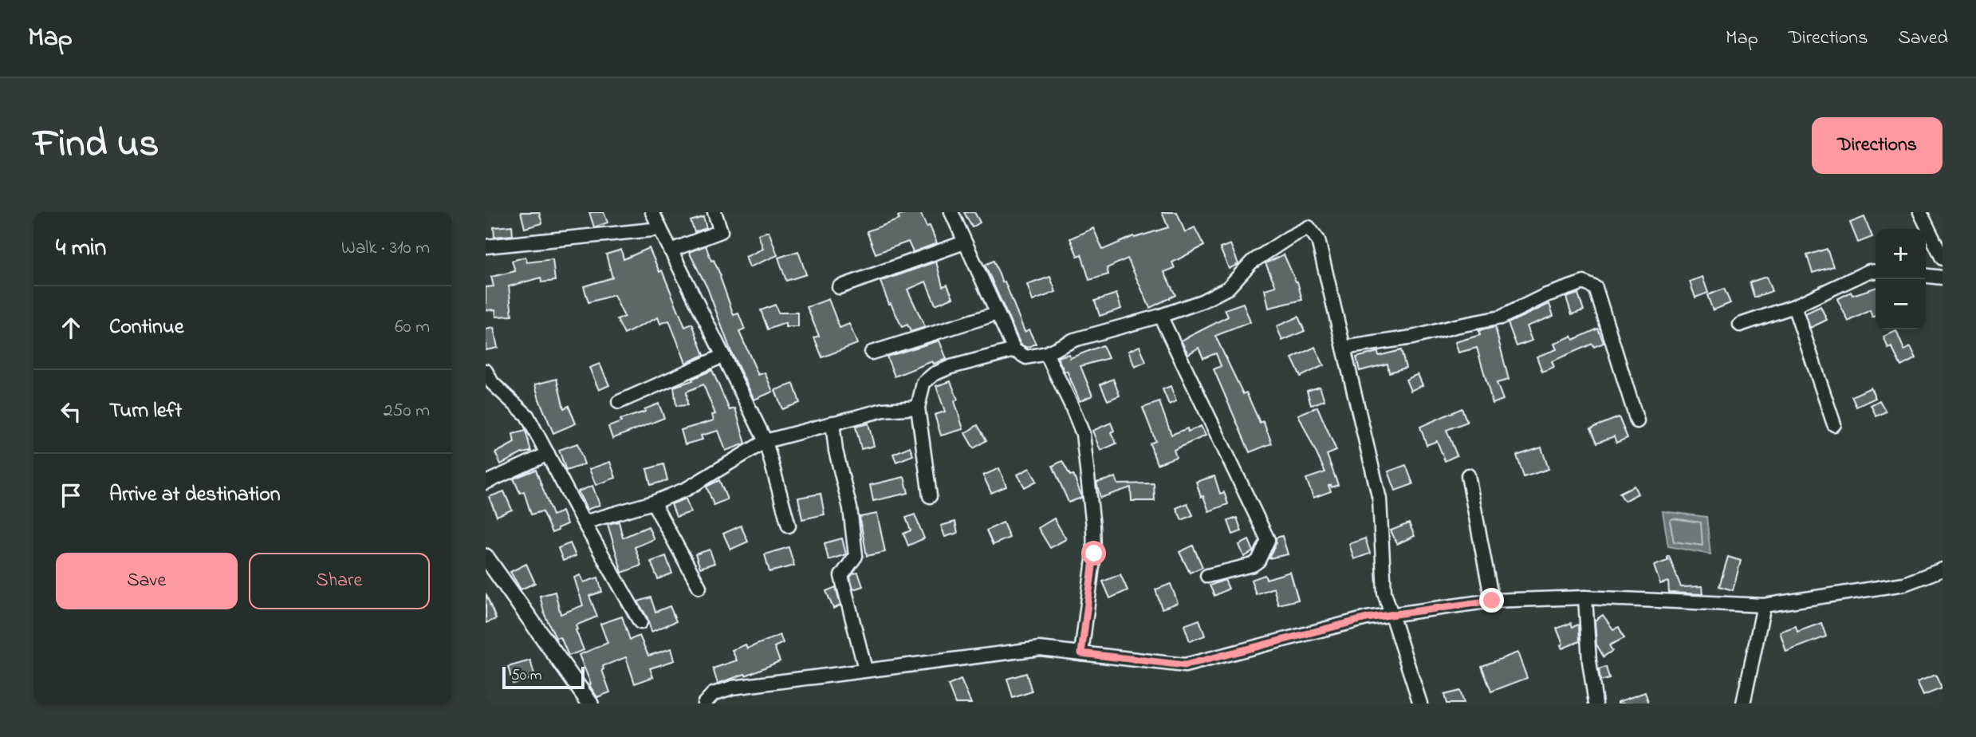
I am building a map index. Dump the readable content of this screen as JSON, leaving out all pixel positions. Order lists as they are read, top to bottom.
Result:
{
  "scale_bar": "50 m",
  "page": {
    "header": "Map",
    "nav": ["Map", "Directions", "Saved"],
    "title": "Find us",
    "buttons": [
      "Directions",
      ["Save", "Share"]
    ],
    "heading": ["4 min", "Walk · 310 m"],
    "map_buttons": ["+", "−"],
    "list": [
      ["Continue", "60 m"],
      ["Turn left", "250 m"],
      "Arrive at destination"
    ],
    "scale": "50 m"
  }
}
